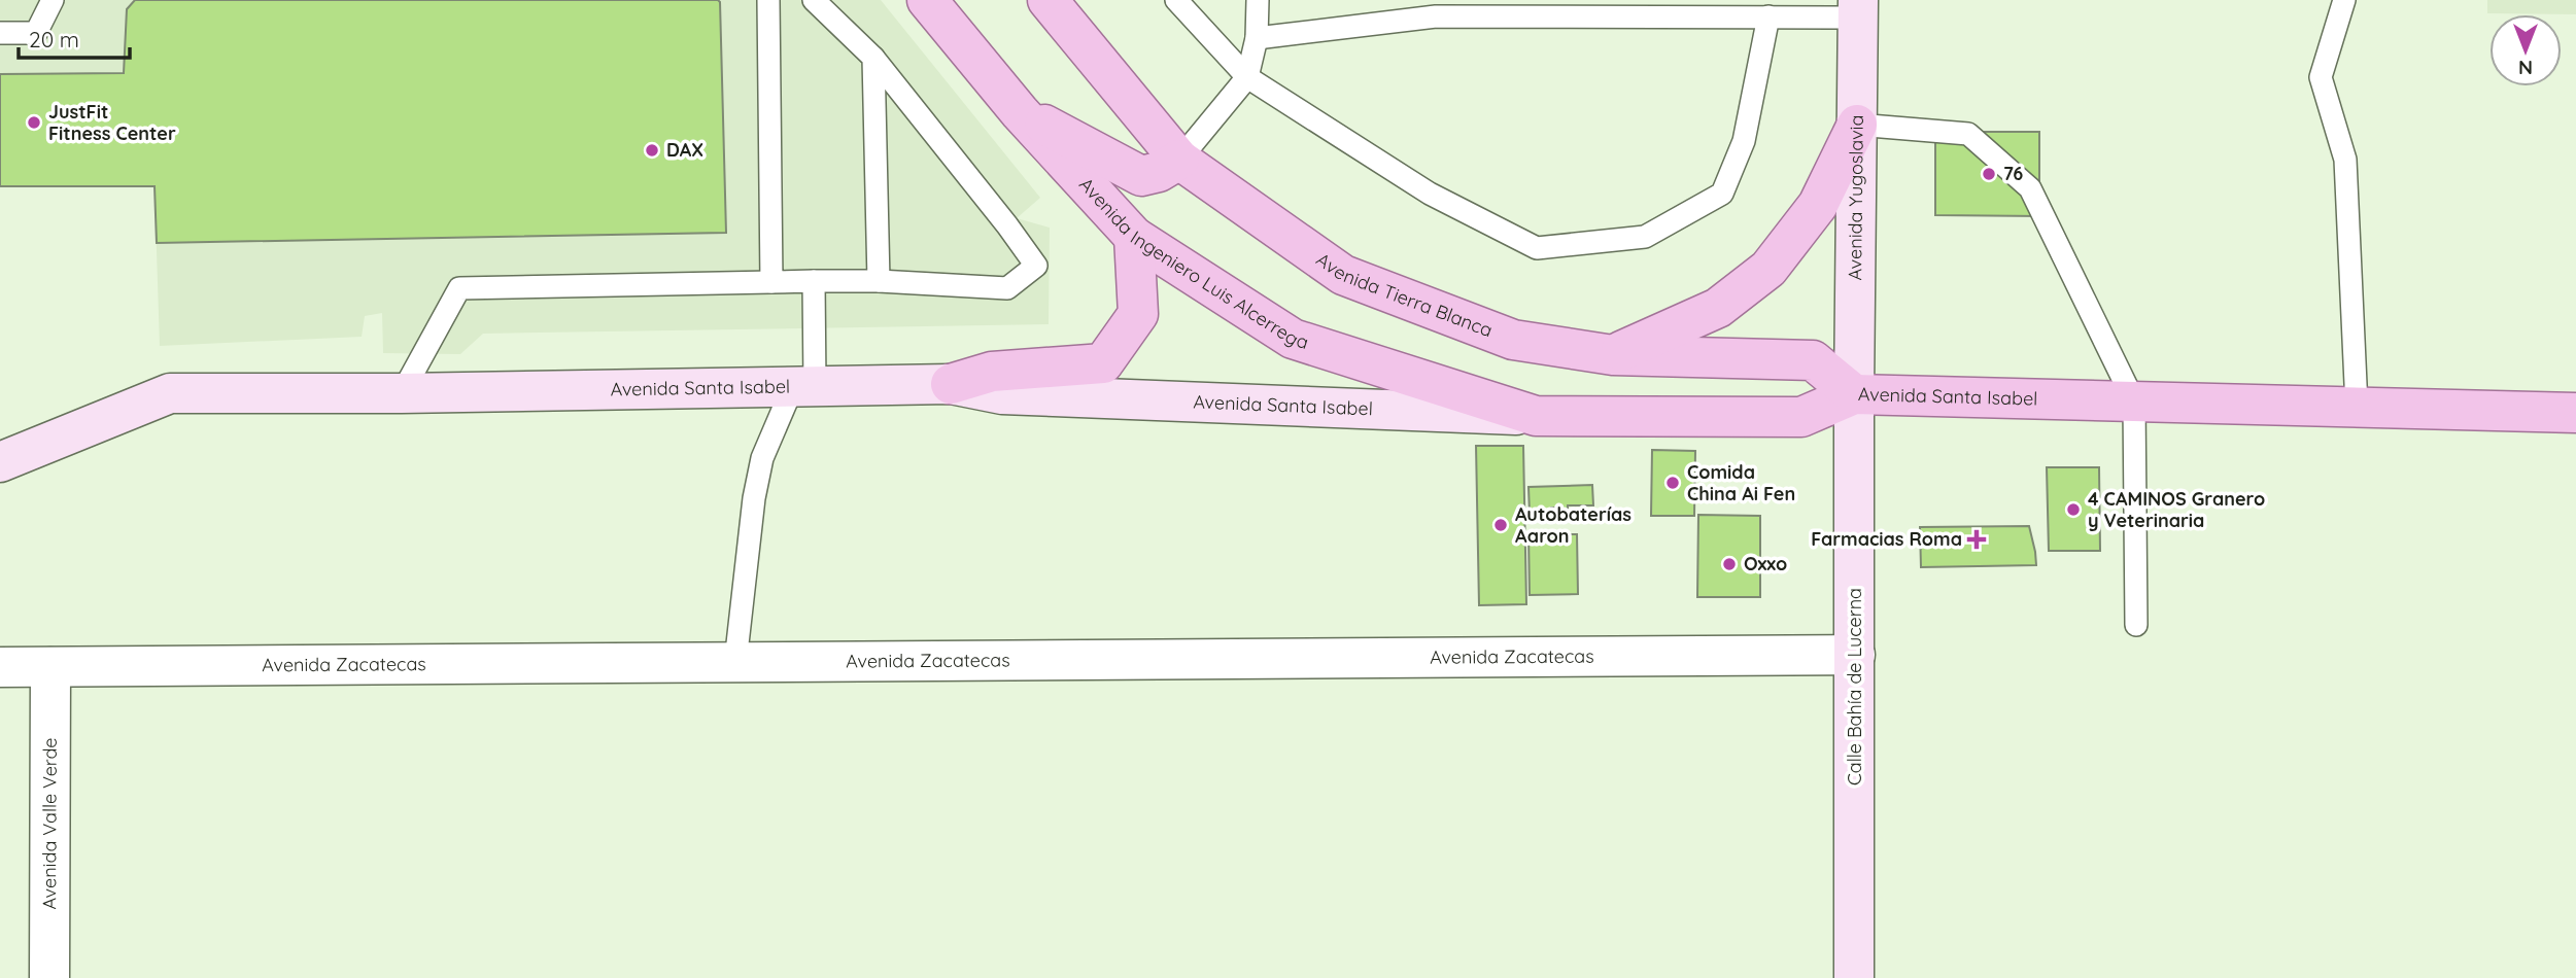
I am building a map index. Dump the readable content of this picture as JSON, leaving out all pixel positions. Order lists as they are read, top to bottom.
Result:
{
  "streets": {
    "main road": ["Avenida Ingeniero Luis Alcerrega", "Avenida Tierra Blanca", "Avenida Santa Isabel"],
    "street": [
      "Avenida Yugoslavia",
      "Avenida Zacatecas",
      "Calle Bahía de Lucerna",
      "Avenida Valle Verde"
    ]
  },
  "crossings": [
    ["Avenida Yugoslavia", "Avenida Tierra Blanca"],
    ["Avenida Yugoslavia", "Avenida Santa Isabel"],
    ["Avenida Yugoslavia", "Calle Bahía de Lucerna"],
    ["Avenida Ingeniero Luis Alcerrega", "Avenida Santa Isabel"],
    ["Avenida Tierra Blanca", "Avenida Santa Isabel"],
    ["Avenida Tierra Blanca", "Calle Bahía de Lucerna"],
    ["Avenida Santa Isabel", "Calle Bahía de Lucerna"],
    ["Avenida Zacatecas", "Calle Bahía de Lucerna"],
    ["Avenida Zacatecas", "Avenida Valle Verde"]
  ],
  "places": {
    "other": [
      "JustFit Fitness Center",
      "DAX",
      "76",
      "Comida China Ai Fen",
      "4 CAMINOS Granero y Veterinaria",
      "Autobaterías Aaron",
      "Oxxo"
    ],
    "health": ["Farmacias Roma"]
  },
  "scale_bar": "20 m",
  "north": "bottom"
}
